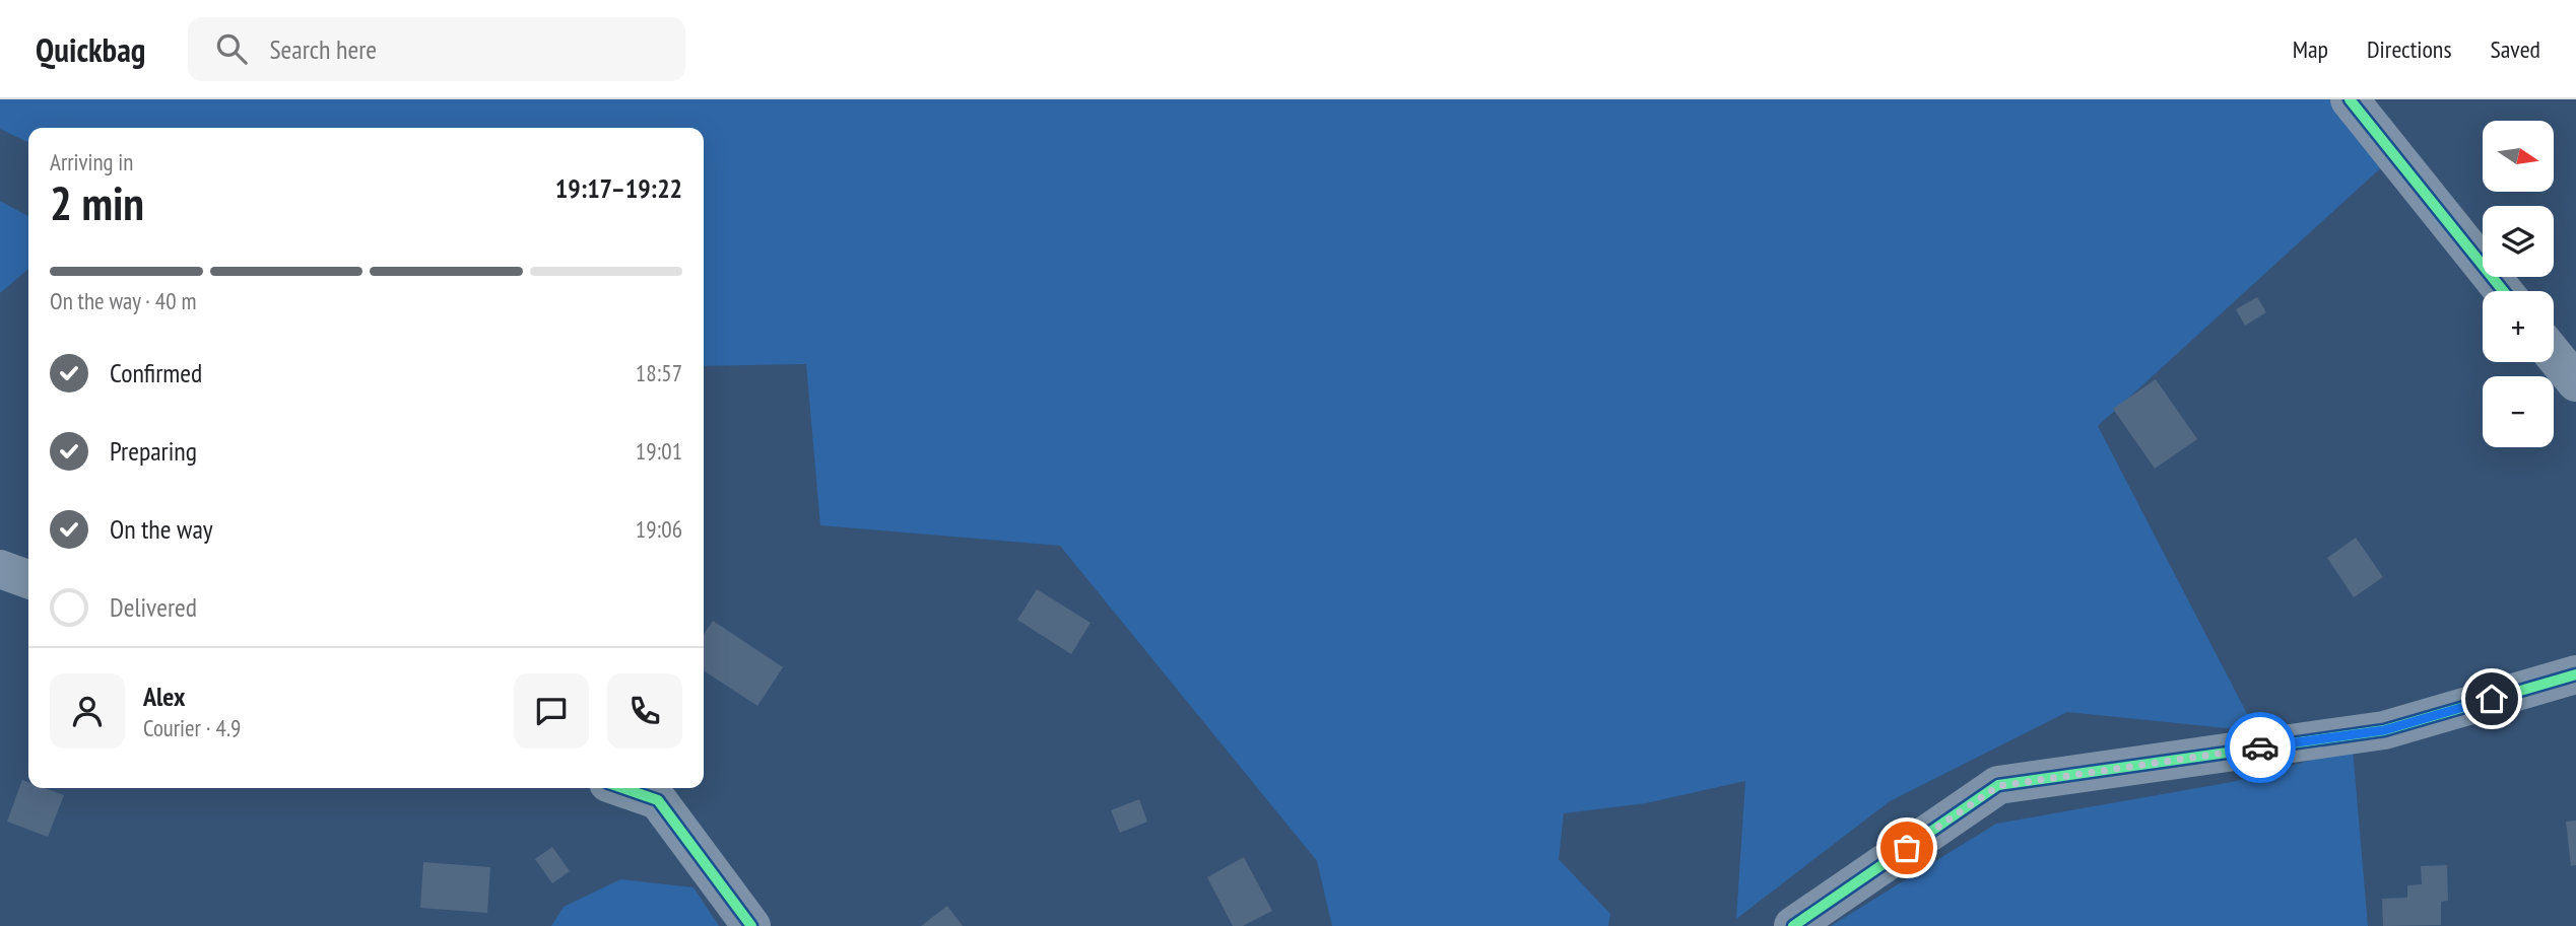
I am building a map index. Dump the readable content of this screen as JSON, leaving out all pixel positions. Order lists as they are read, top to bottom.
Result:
{
  "north": "right",
  "page": {
    "header": "Quickbag",
    "search": "Search here",
    "nav": ["Map", "Directions", "Saved"],
    "map_buttons": ["+", "−"],
    "heading": ["2 min", "Arriving in", "19:17–19:22"],
    "panel": ["Alex", "Courier · 4.9"],
    "bar": "On the way · 40 m",
    "list": [
      ["Confirmed", "18:57"],
      ["Preparing", "19:01"],
      ["On the way", "19:06"],
      "Delivered"
    ]
  }
}
